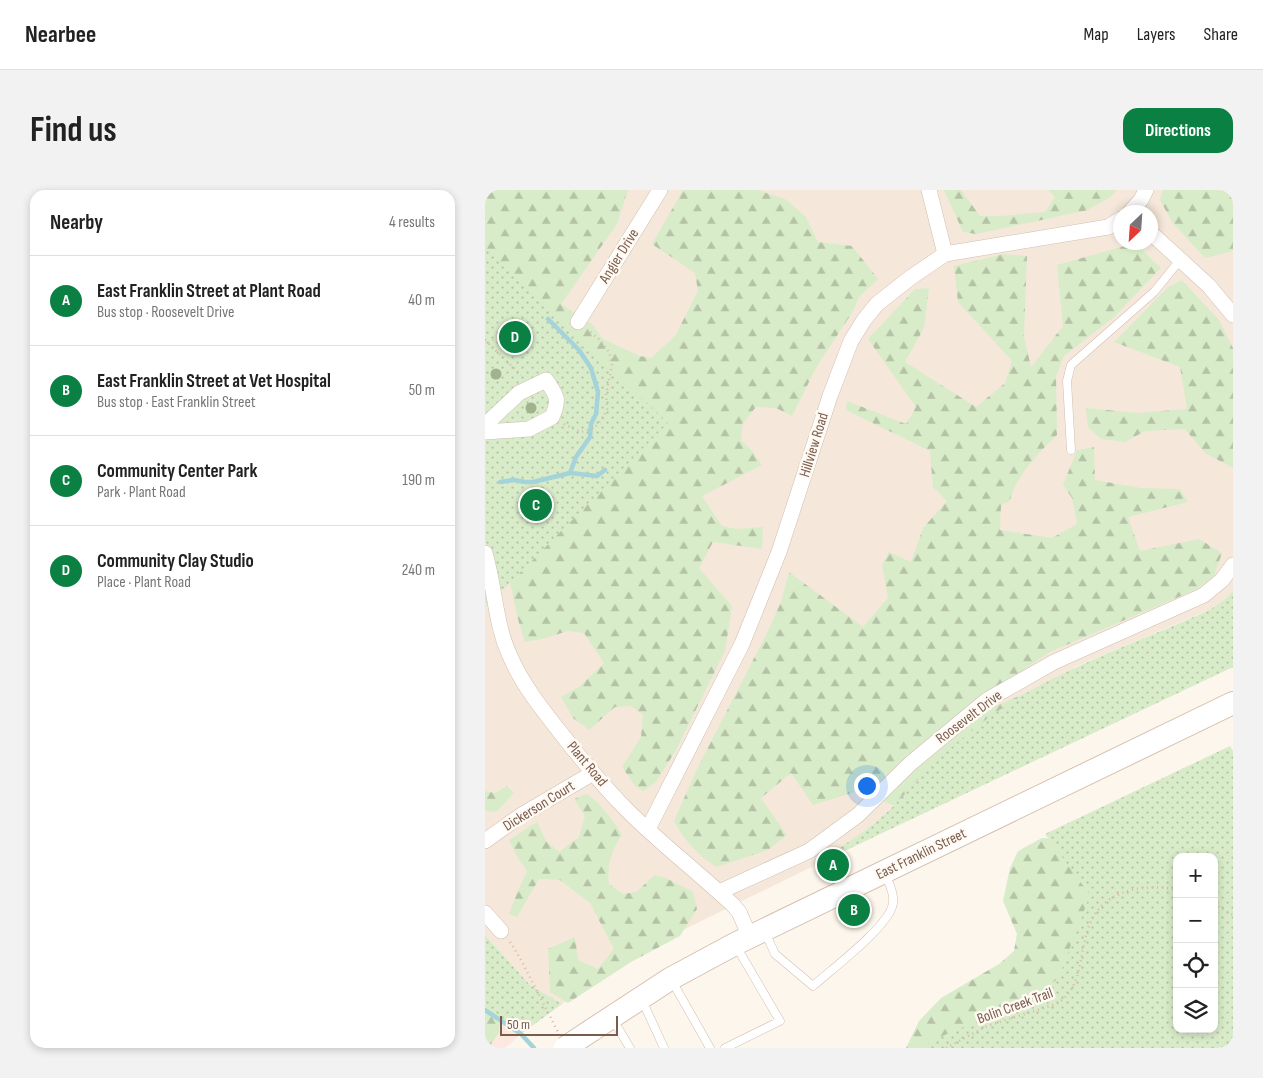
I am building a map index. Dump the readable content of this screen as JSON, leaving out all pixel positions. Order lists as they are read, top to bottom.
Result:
{
  "streets": {
    "main road": ["East Franklin Street"],
    "street": [
      "Angier Drive",
      "Hillview Road",
      "Roosevelt Drive",
      "Plant Road",
      "Dickerson Court"
    ],
    "path": ["Bolin Creek Trail"]
  },
  "crossings": [
    ["Hillview Road", "Plant Road"],
    ["Roosevelt Drive", "Plant Road"],
    ["Plant Road", "Dickerson Court"],
    ["Plant Road", "East Franklin Street"]
  ],
  "scale_bar": "50 m",
  "north": "bottom left",
  "page": {
    "header": "Nearbee",
    "nav": ["Map", "Layers", "Share"],
    "buttons": "Directions",
    "title": "Find us",
    "heading": ["Nearby", "4 results"],
    "list": [
      {
        "mark": "A",
        "name": "East Franklin Street at Plant Road",
        "note": "Bus stop · Roosevelt Drive",
        "value": "40 m"
      },
      {
        "mark": "B",
        "name": "East Franklin Street at Vet Hospital",
        "note": "Bus stop · East Franklin Street",
        "value": "50 m"
      },
      {
        "mark": "C",
        "name": "Community Center Park",
        "note": "Park · Plant Road",
        "value": "190 m"
      },
      {
        "mark": "D",
        "name": "Community Clay Studio",
        "note": "Place · Plant Road",
        "value": "240 m"
      }
    ],
    "pins": [
      "D",
      "C",
      "A",
      "B"
    ],
    "map_buttons": ["+", "−"],
    "scale": "50 m"
  }
}
